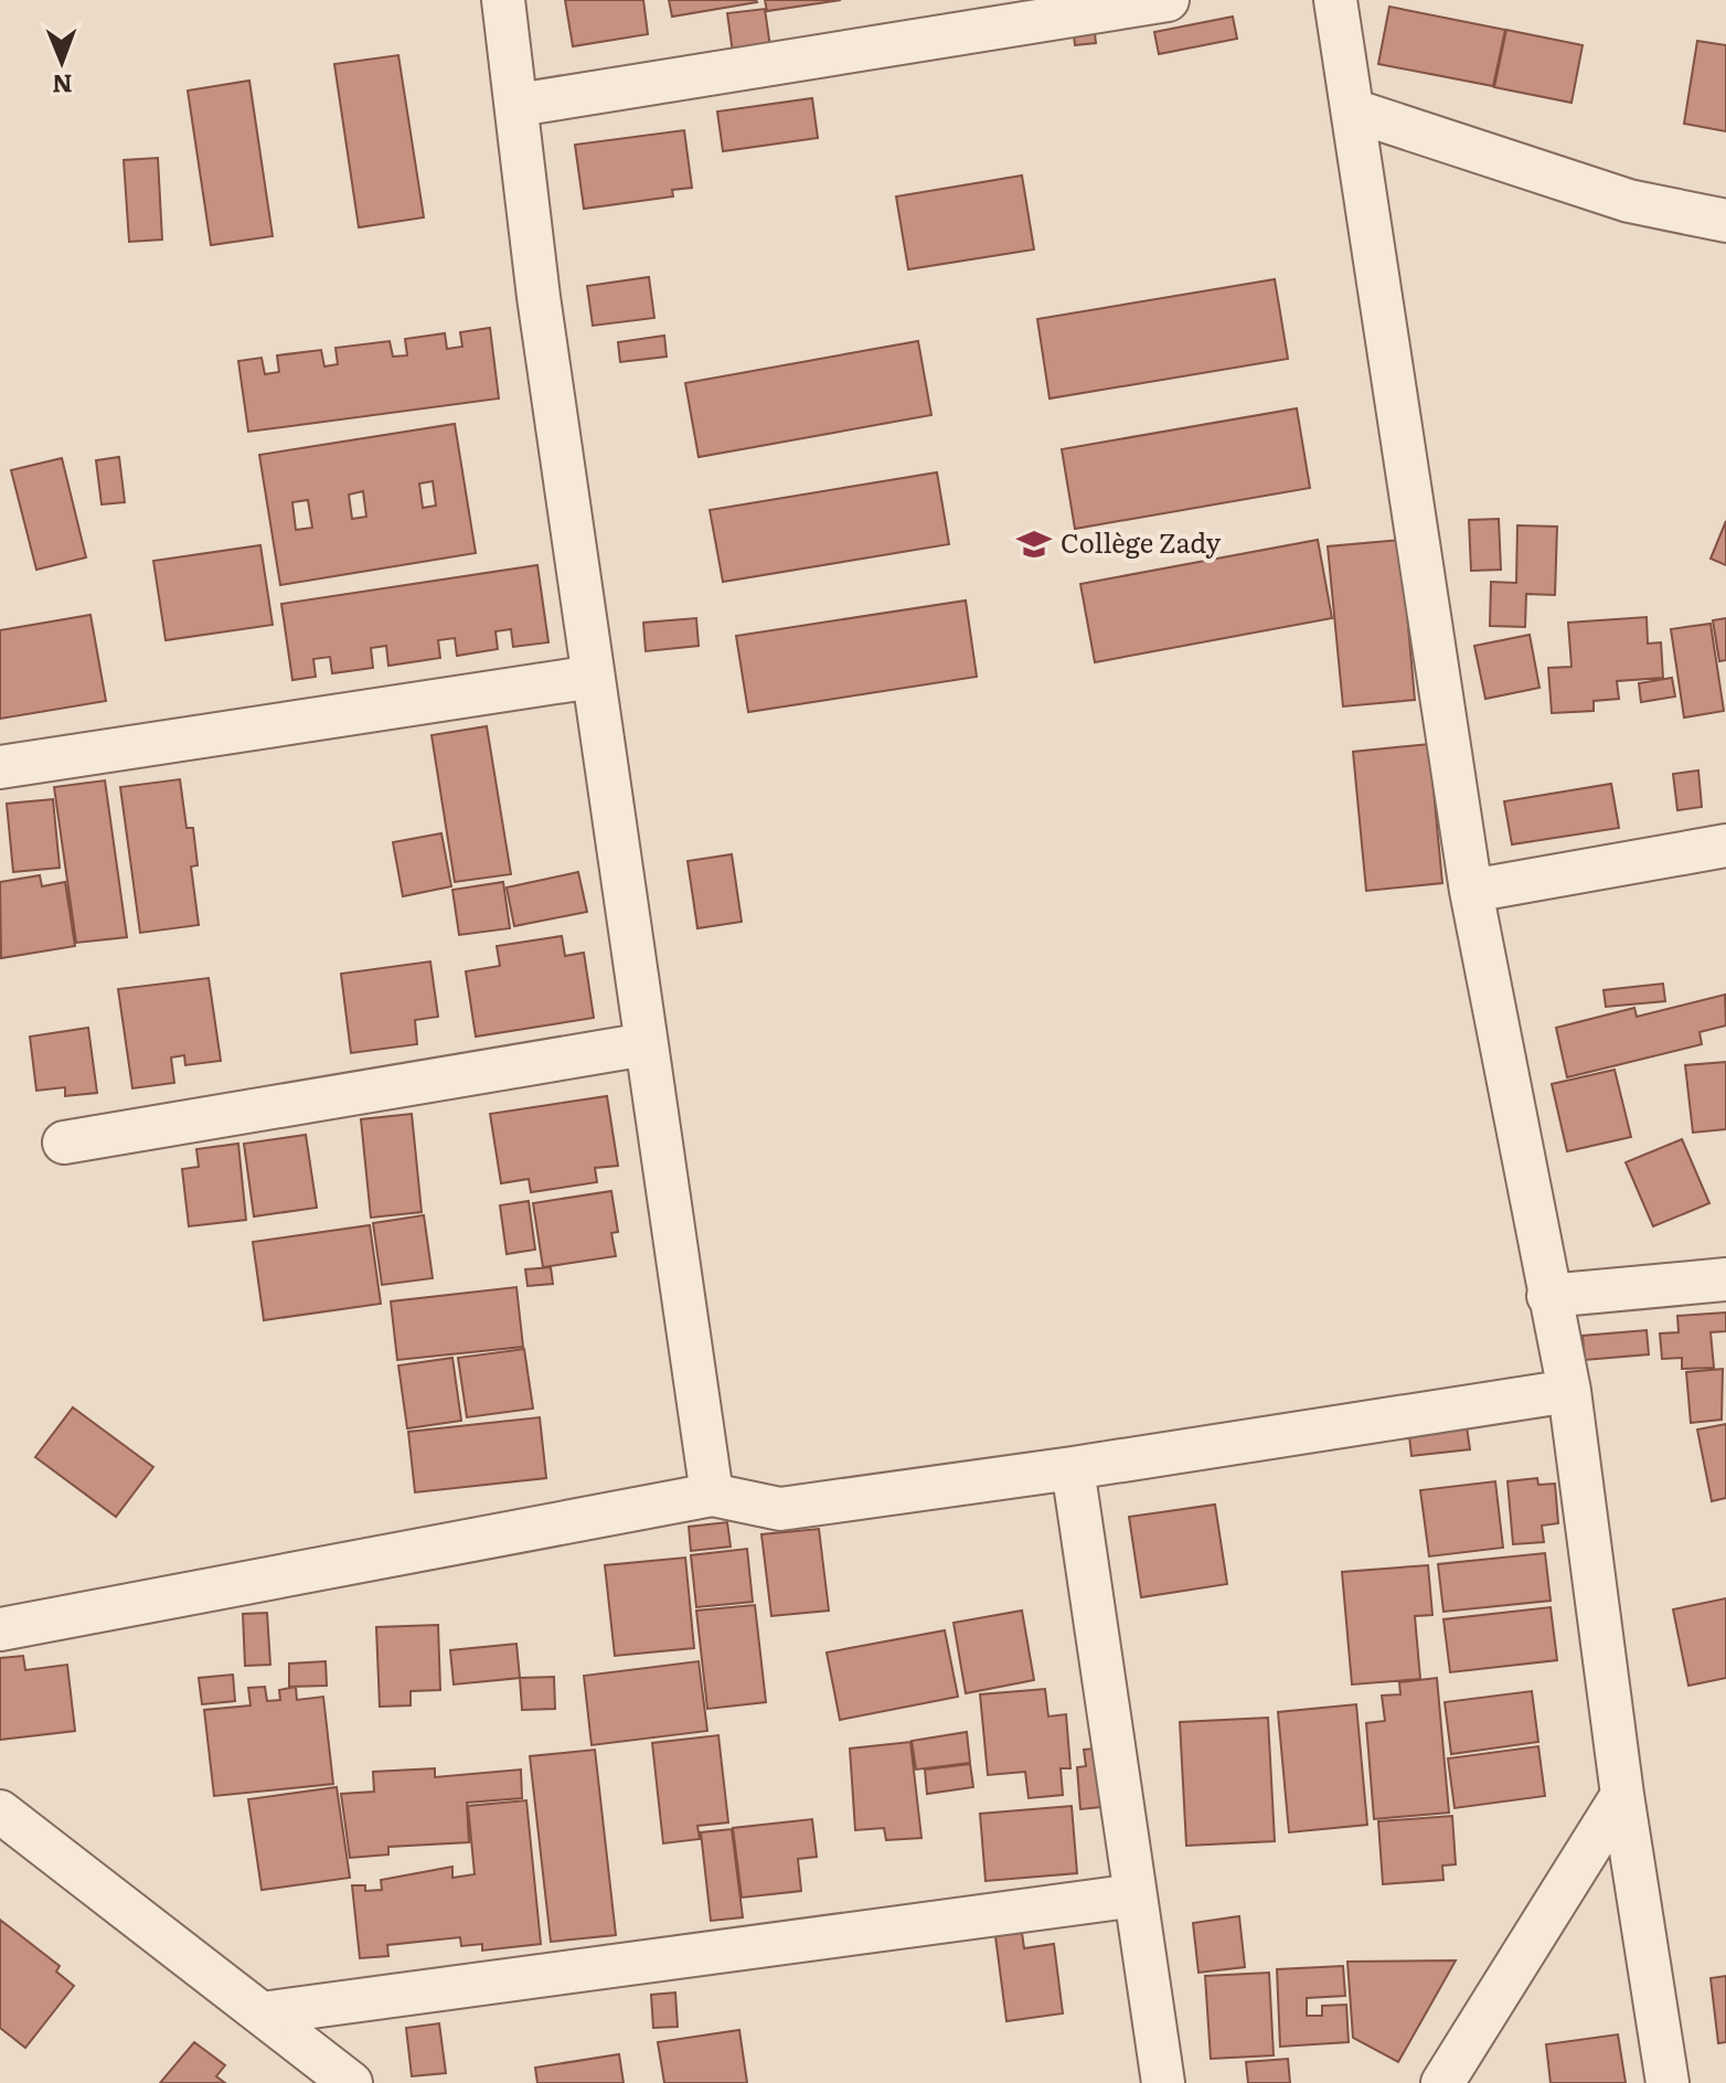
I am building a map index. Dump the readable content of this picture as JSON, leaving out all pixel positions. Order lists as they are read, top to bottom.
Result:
{
  "places": {
    "school or university": ["Collège Zady"]
  },
  "north": "bottom"
}
